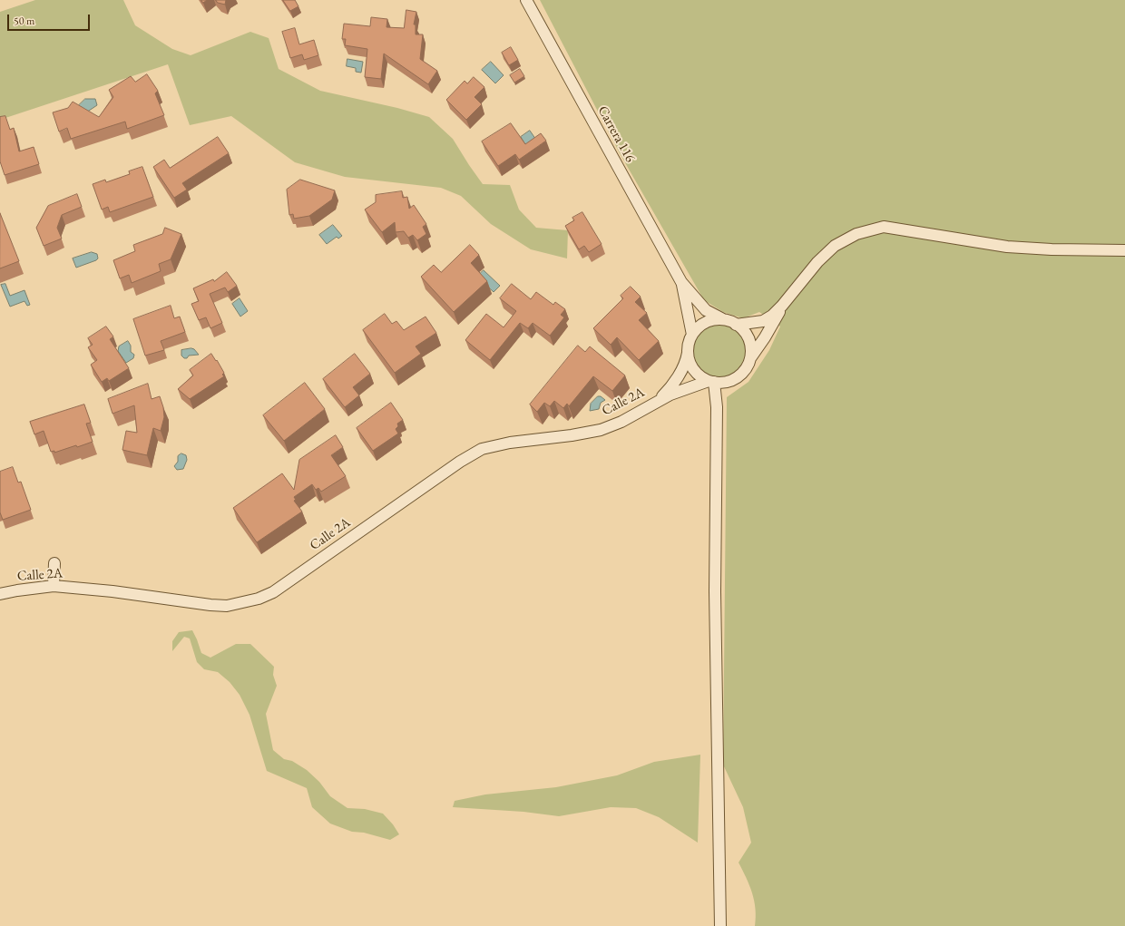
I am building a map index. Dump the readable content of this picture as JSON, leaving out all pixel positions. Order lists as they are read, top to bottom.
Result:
{
  "streets": {
    "street": ["Carrera 116", "Calle 2A"]
  },
  "crossings": [
    ["Carrera 116", "Calle 2A"]
  ],
  "scale_bar": "50 m"
}
